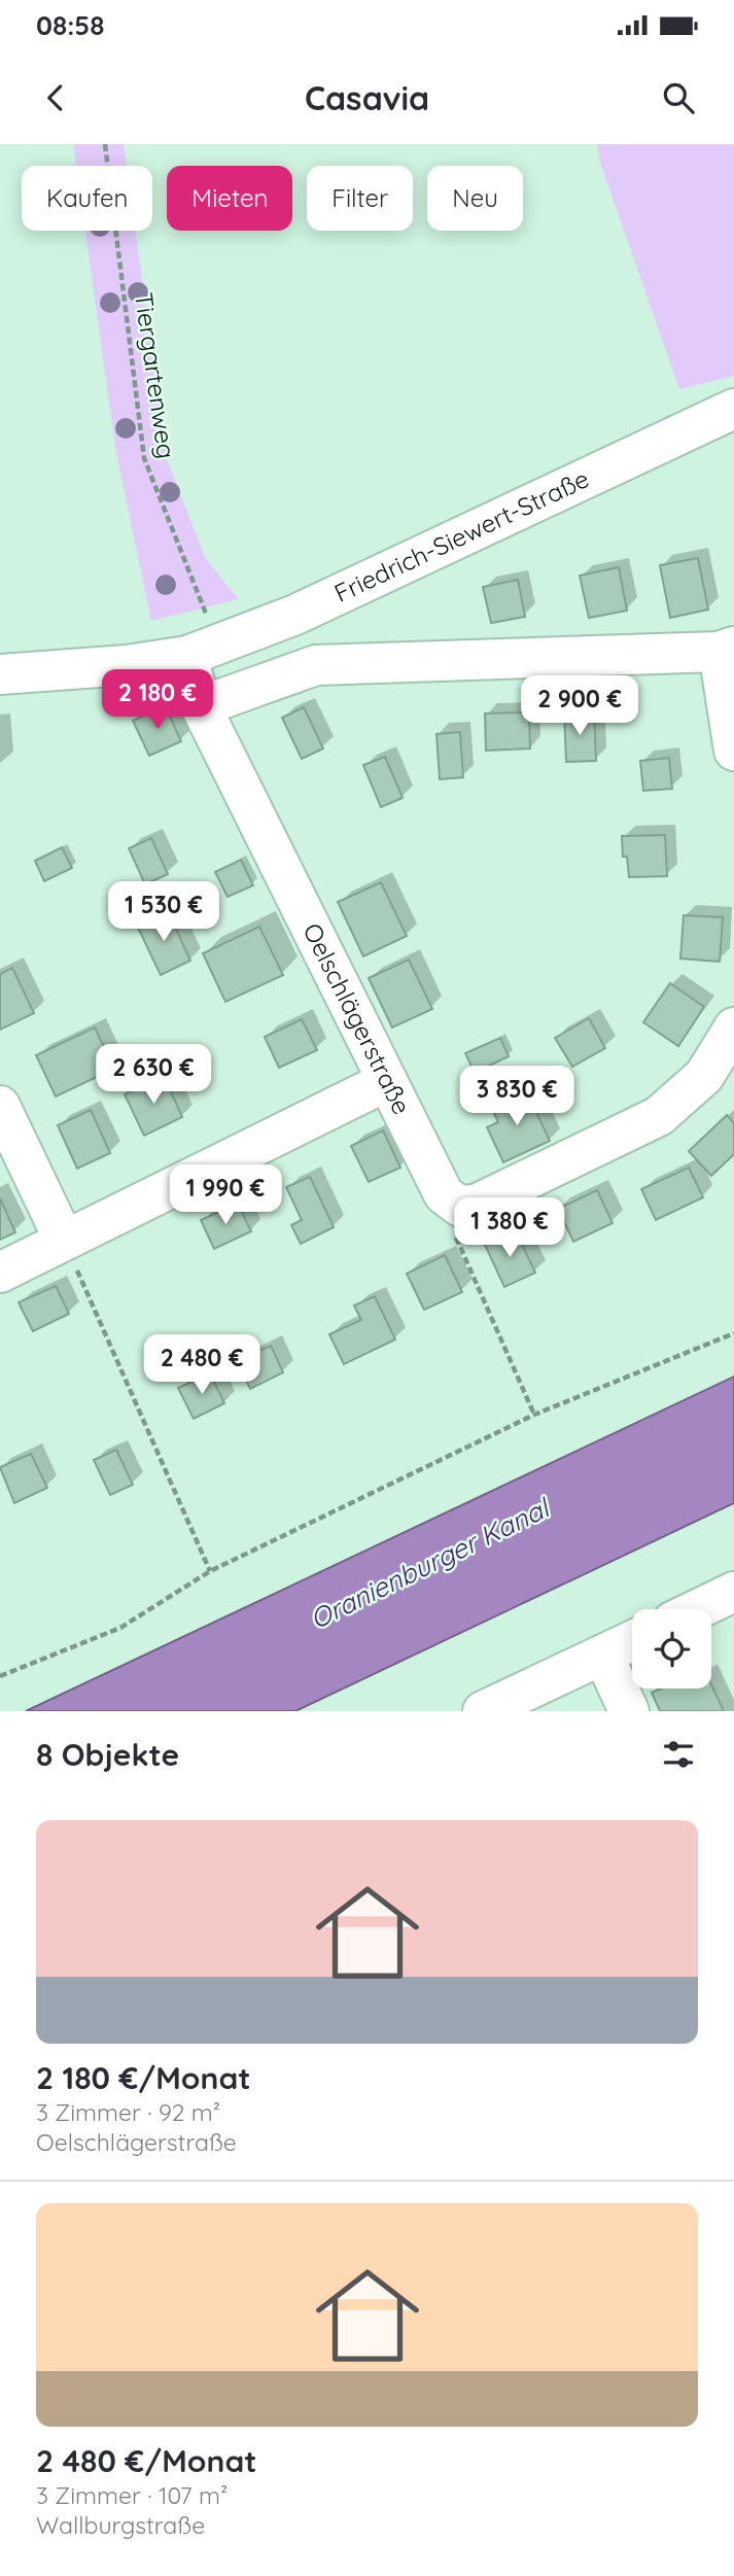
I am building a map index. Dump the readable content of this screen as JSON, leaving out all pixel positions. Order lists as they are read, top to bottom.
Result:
{
  "streets": {
    "street": ["Friedrich-Siewert-Straße", "Oelschlägerstraße"],
    "path": ["Tiergartenweg"]
  },
  "crossings": [
    ["Tiergartenweg", "Friedrich-Siewert-Straße"],
    ["Tiergartenweg", "Oelschlägerstraße"],
    ["Friedrich-Siewert-Straße", "Oelschlägerstraße"]
  ],
  "water": ["Oranienburger Kanal"],
  "page": {
    "status": "08:58",
    "header": "Casavia",
    "chip": [
      "Kaufen",
      "Mieten",
      "Filter",
      "Neu"
    ],
    "price": [
      "2 180 €",
      "2 900 €",
      "1 530 €",
      "2 630 €",
      "3 830 €",
      "1 990 €",
      "1 380 €",
      "2 480 €"
    ],
    "heading": "8 Objekte",
    "list": [
      {
        "name": "2 180 €/Monat",
        "note": "3 Zimmer · 92 m² · Oelschlägerstraße"
      },
      {
        "name": "2 480 €/Monat",
        "note": "3 Zimmer · 107 m² · Wallburgstraße"
      }
    ]
  }
}
